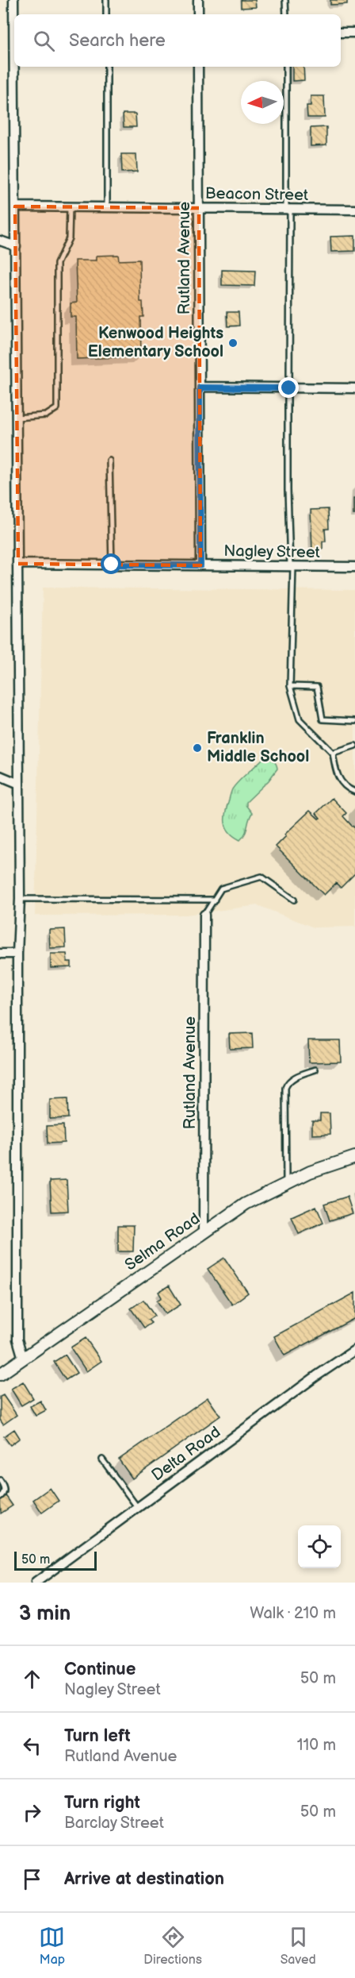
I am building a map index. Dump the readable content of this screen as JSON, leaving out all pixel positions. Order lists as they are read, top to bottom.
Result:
{
  "streets": {
    "street": [
      "Beacon Street",
      "Rutland Avenue",
      "Nagley Street",
      "Selma Road",
      "Delta Road"
    ]
  },
  "crossings": [
    ["Beacon Street", "Rutland Avenue"],
    ["Rutland Avenue", "Nagley Street"],
    ["Rutland Avenue", "Selma Road"]
  ],
  "places": ["Kenwood Heights Elementary School", "Franklin Middle School"],
  "scale_bar": "50 m",
  "north": "left",
  "page": {
    "search": "Search here",
    "scale": "50 m",
    "heading": ["3 min", "Walk · 210 m"],
    "list": [
      ["Continue", "Nagley Street", "50 m"],
      ["Turn left", "Rutland Avenue", "110 m"],
      ["Turn right", "Barclay Street", "50 m"],
      "Arrive at destination"
    ],
    "nav": ["Map", "Directions", "Saved"]
  }
}
